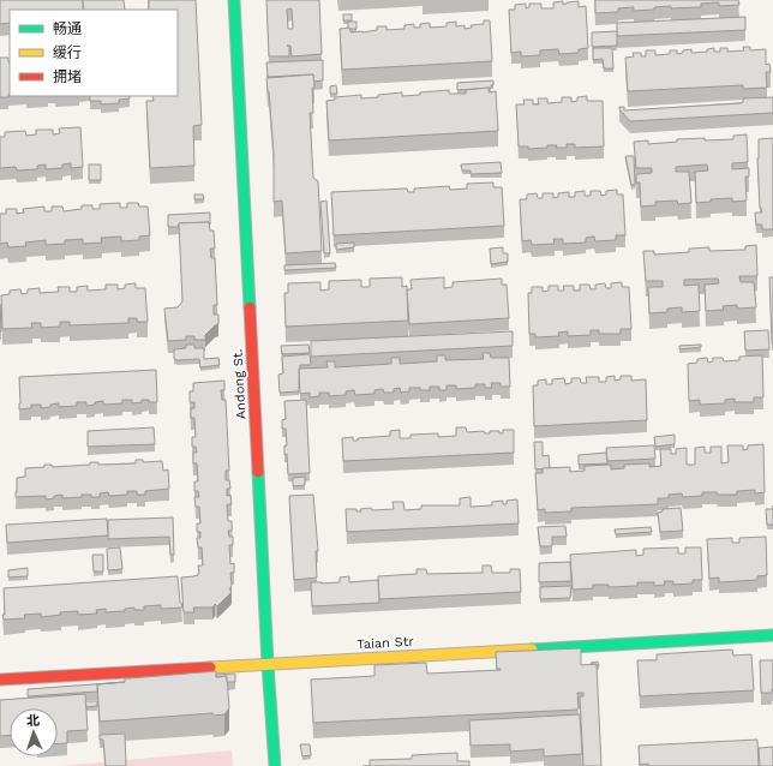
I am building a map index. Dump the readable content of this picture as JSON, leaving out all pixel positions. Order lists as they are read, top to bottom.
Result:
{
  "streets": {
    "street": ["Andong St.", "Taian Str"]
  },
  "crossings": [
    ["Andong St.", "Taian Str"]
  ],
  "legend": ["畅通", "缓行", "拥堵"],
  "north": "top"
}
